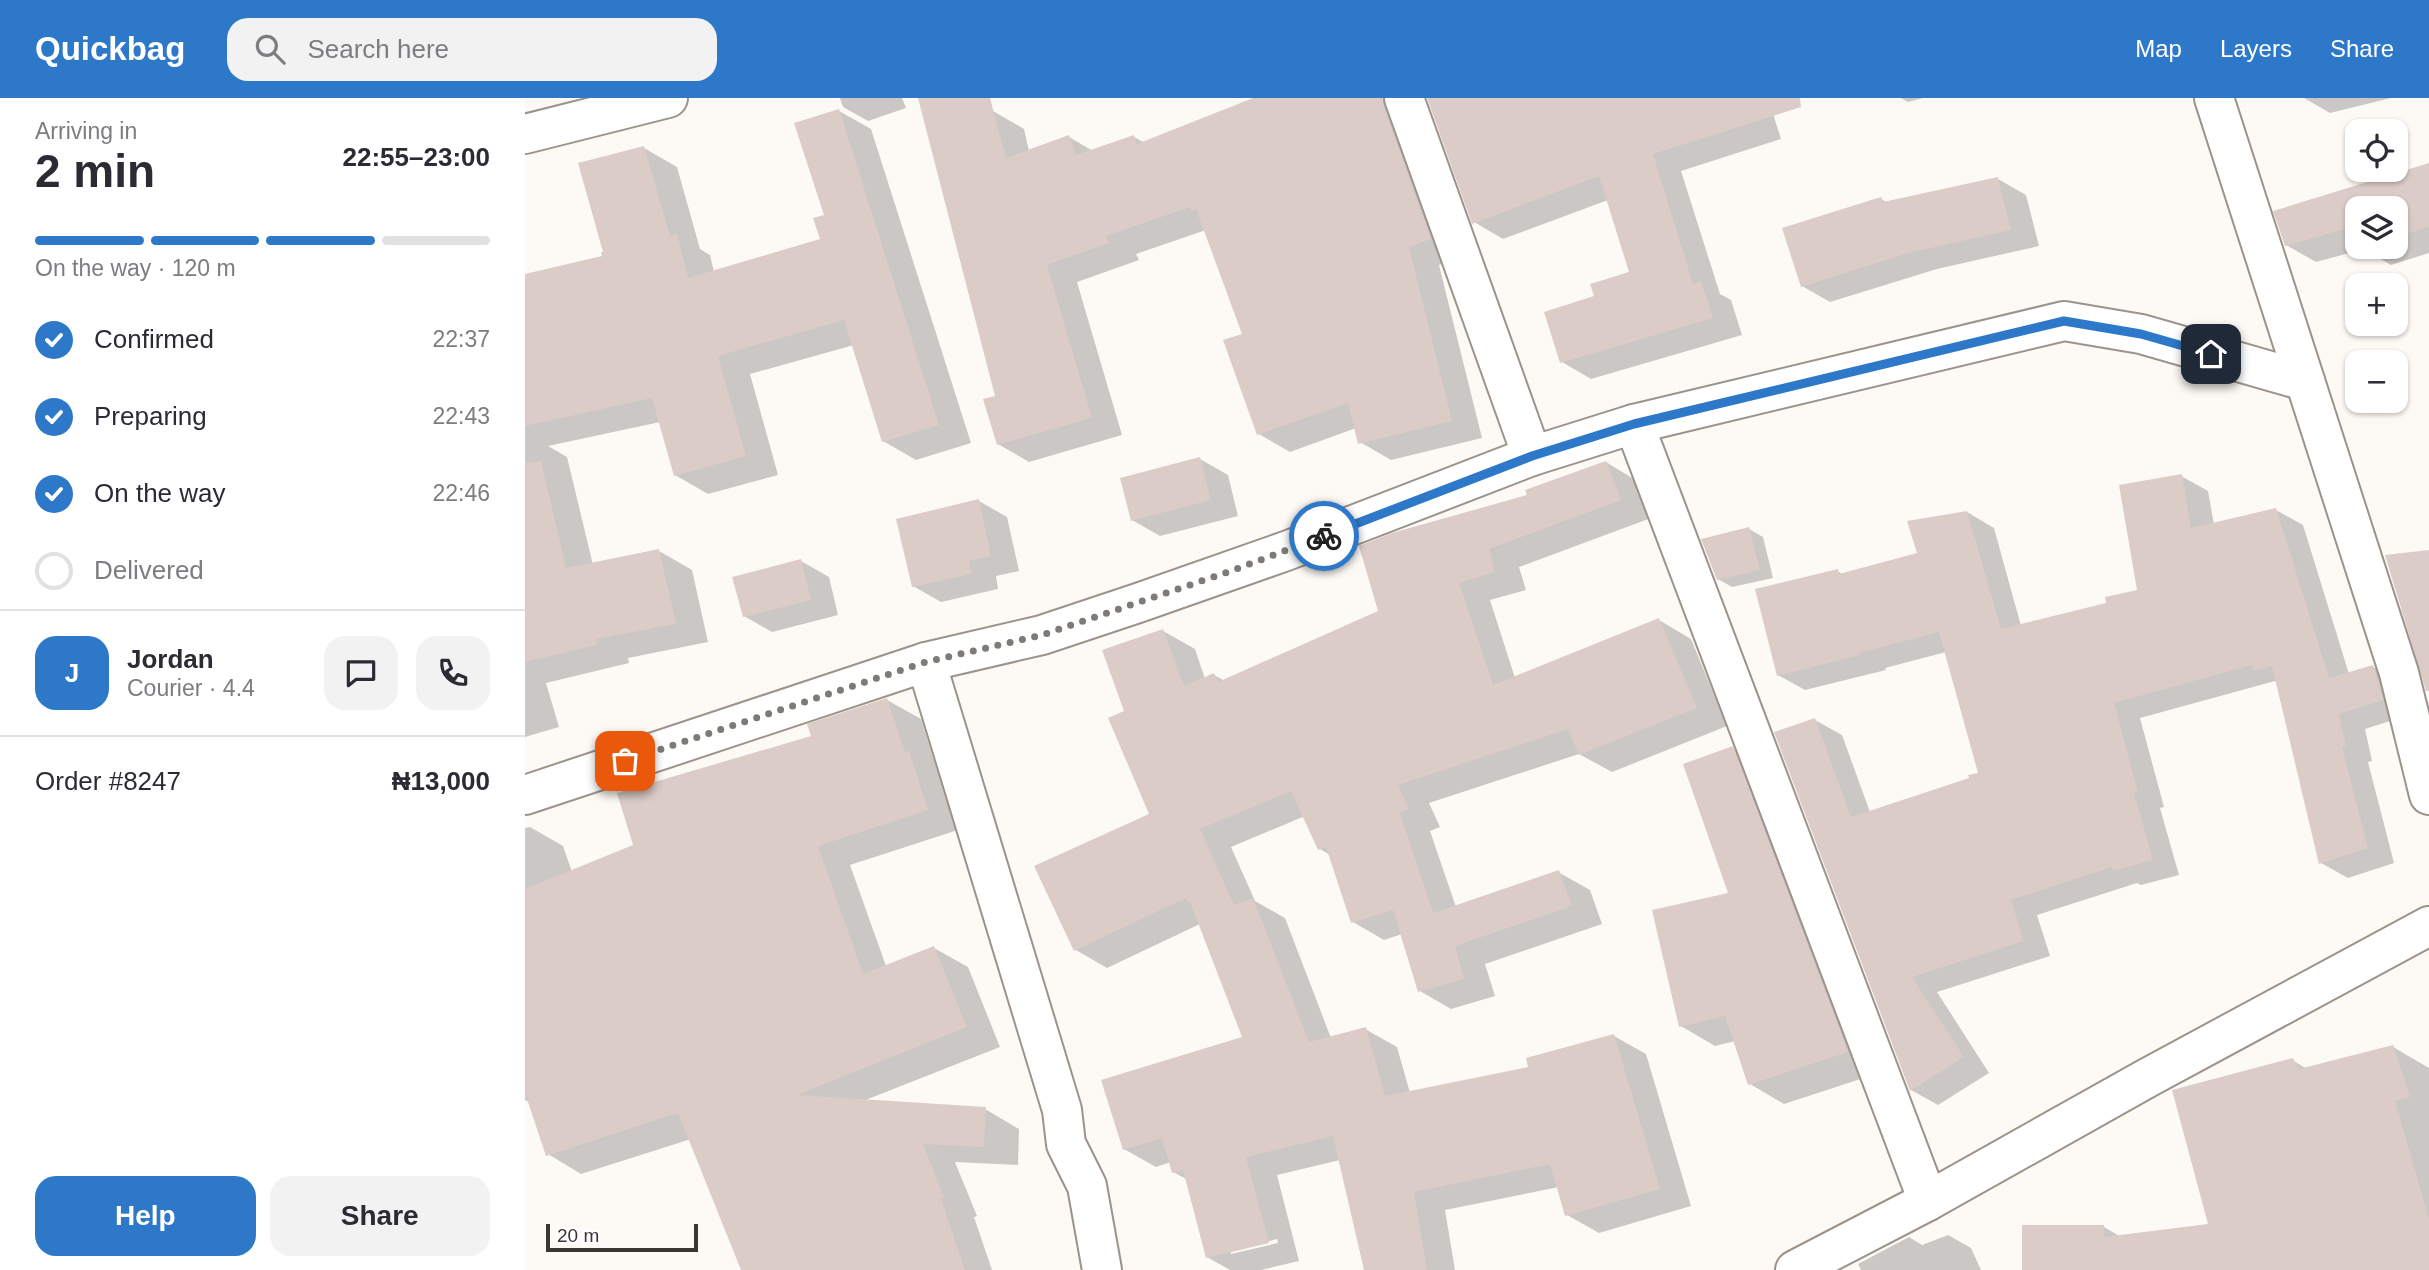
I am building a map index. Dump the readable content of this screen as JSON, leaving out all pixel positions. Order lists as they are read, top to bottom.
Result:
{
  "scale_bar": "20 m",
  "page": {
    "header": "Quickbag",
    "search": "Search here",
    "nav": ["Map", "Layers", "Share"],
    "heading": ["2 min", "Arriving in", "22:55–23:00"],
    "panel": [
      "Jordan",
      "Courier · 4.4",
      "Order #8247",
      "₦13,000"
    ],
    "map_buttons": ["+", "−"],
    "bar": "On the way · 120 m",
    "list": [
      ["Confirmed", "22:37"],
      ["Preparing", "22:43"],
      ["On the way", "22:46"],
      "Delivered"
    ],
    "round": "J",
    "buttons": ["Help", "Share"],
    "scale": "20 m"
  }
}
